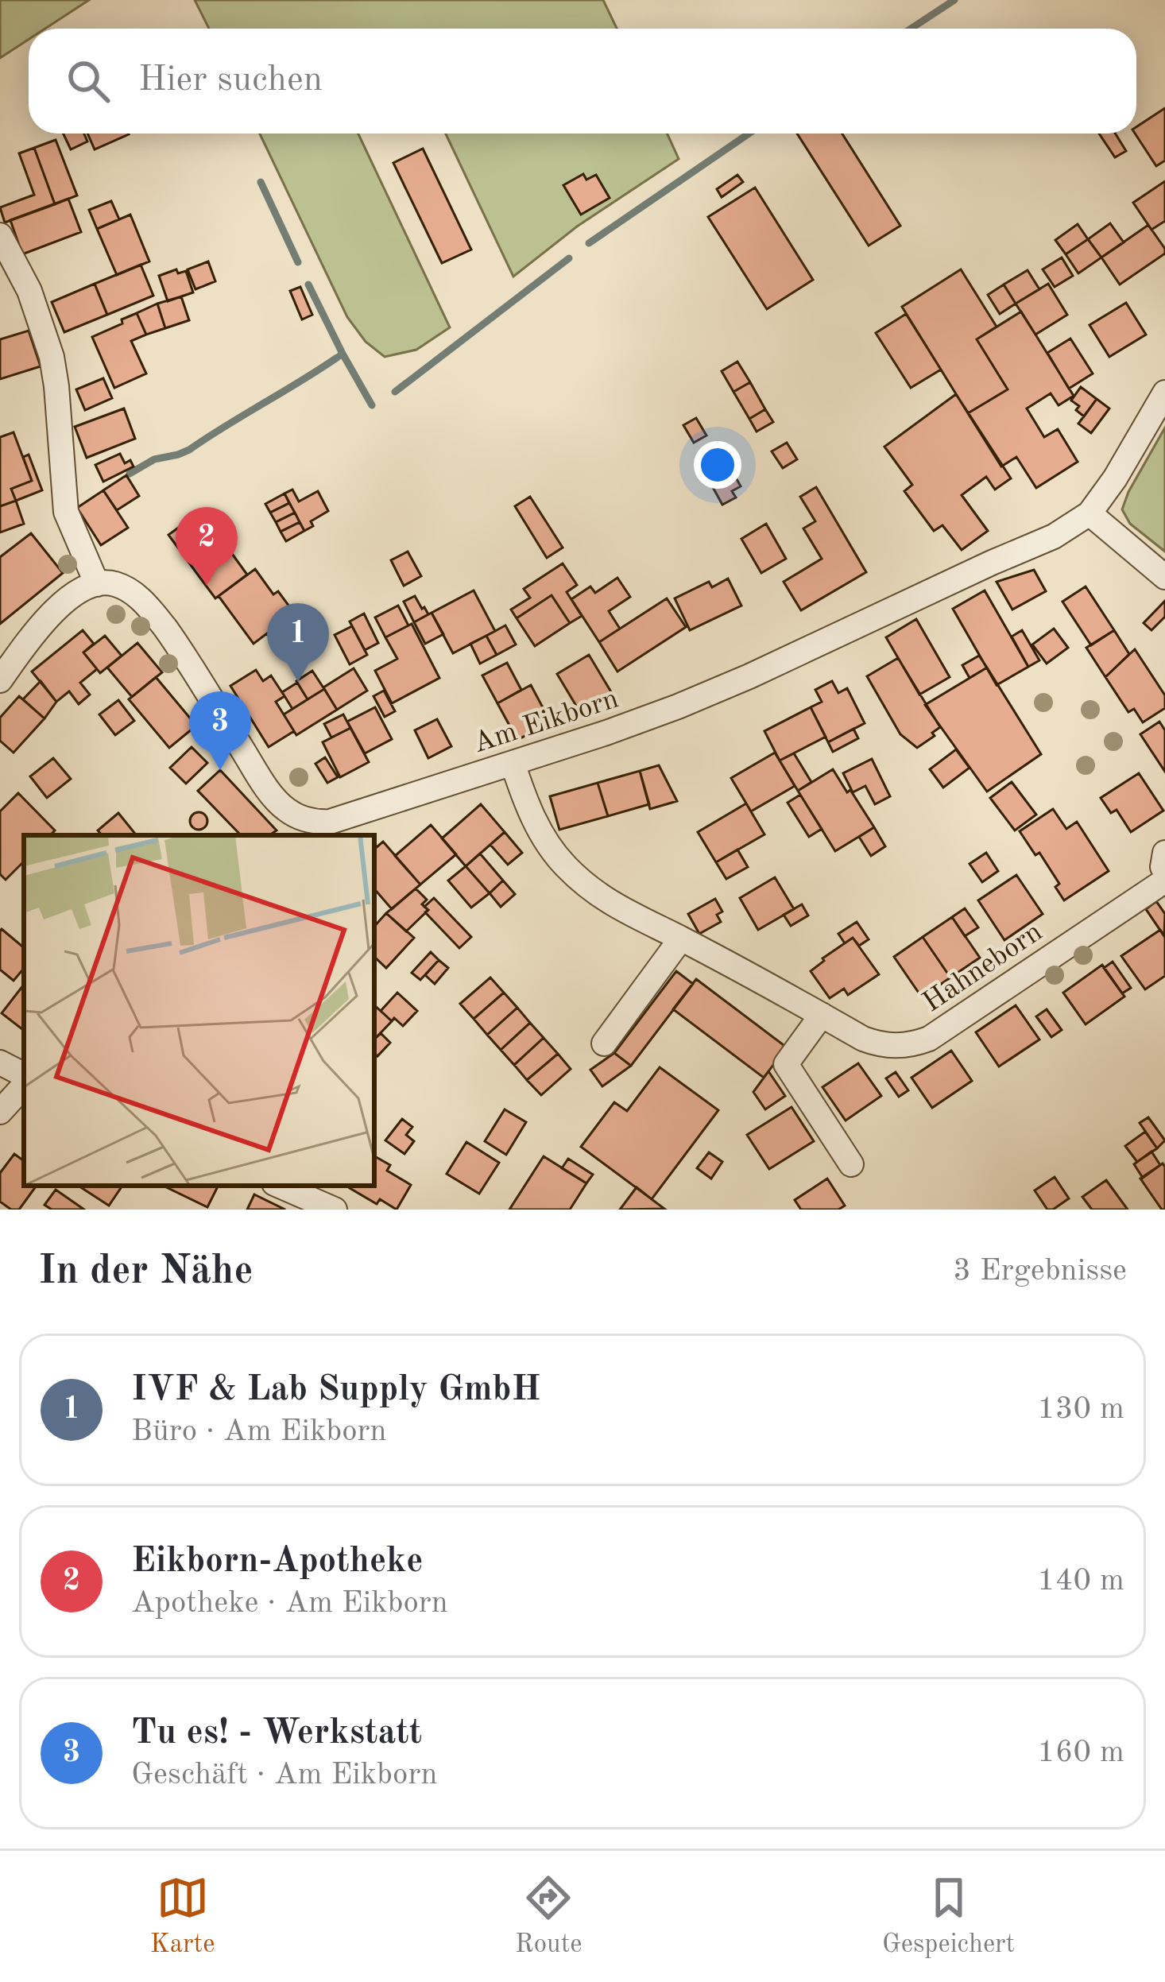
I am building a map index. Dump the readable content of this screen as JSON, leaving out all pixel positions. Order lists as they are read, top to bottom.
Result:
{
  "streets": {
    "street": ["Am Eikborn", "Hahneborn"]
  },
  "crossings": [
    ["Am Eikborn", "Hahneborn"]
  ],
  "page": {
    "search": "Hier suchen",
    "pins": ["2", "1", "3"],
    "heading": ["In der Nähe", "3 Ergebnisse"],
    "list": [
      {
        "mark": "1",
        "name": "IVF & Lab Supply GmbH",
        "note": "Büro · Am Eikborn",
        "value": "130 m"
      },
      {
        "mark": "2",
        "name": "Eikborn-Apotheke",
        "note": "Apotheke · Am Eikborn",
        "value": "140 m"
      },
      {
        "mark": "3",
        "name": "Tu es! - Werkstatt",
        "note": "Geschäft · Am Eikborn",
        "value": "160 m"
      }
    ],
    "nav": ["Karte", "Route", "Gespeichert"]
  }
}
